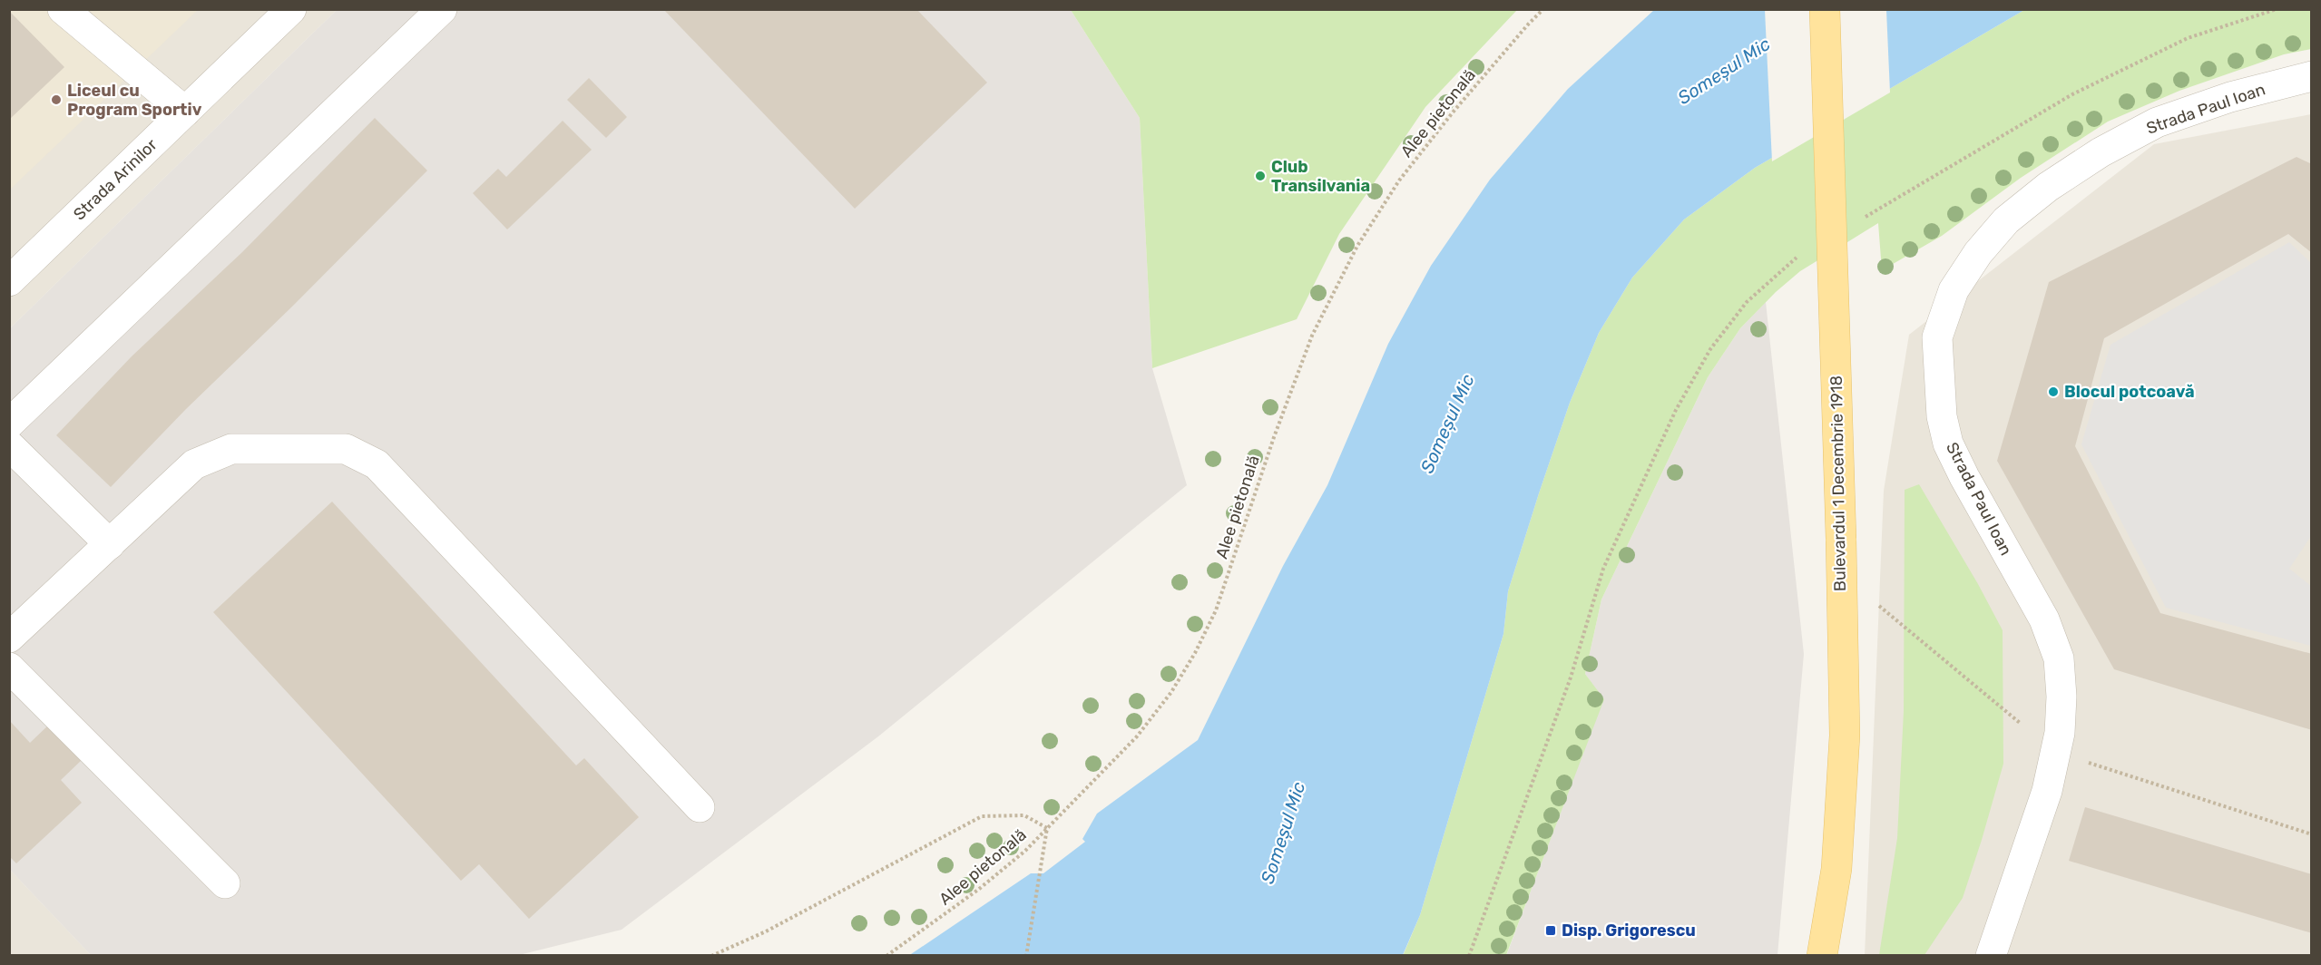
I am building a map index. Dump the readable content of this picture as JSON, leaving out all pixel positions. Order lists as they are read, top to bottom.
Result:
{
  "streets": {
    "main road": ["Bulevardul 1 Decembrie 1918"],
    "street": ["Strada Paul Ioan", "Strada Arinilor"],
    "path": ["Alee pietonală"]
  },
  "water": ["Someșul Mic"],
  "places": {
    "other": ["Liceul cu Program Sportiv", "Club Transilvania", "Blocul potcoavă"],
    "transit": ["Disp. Grigorescu"]
  }
}
